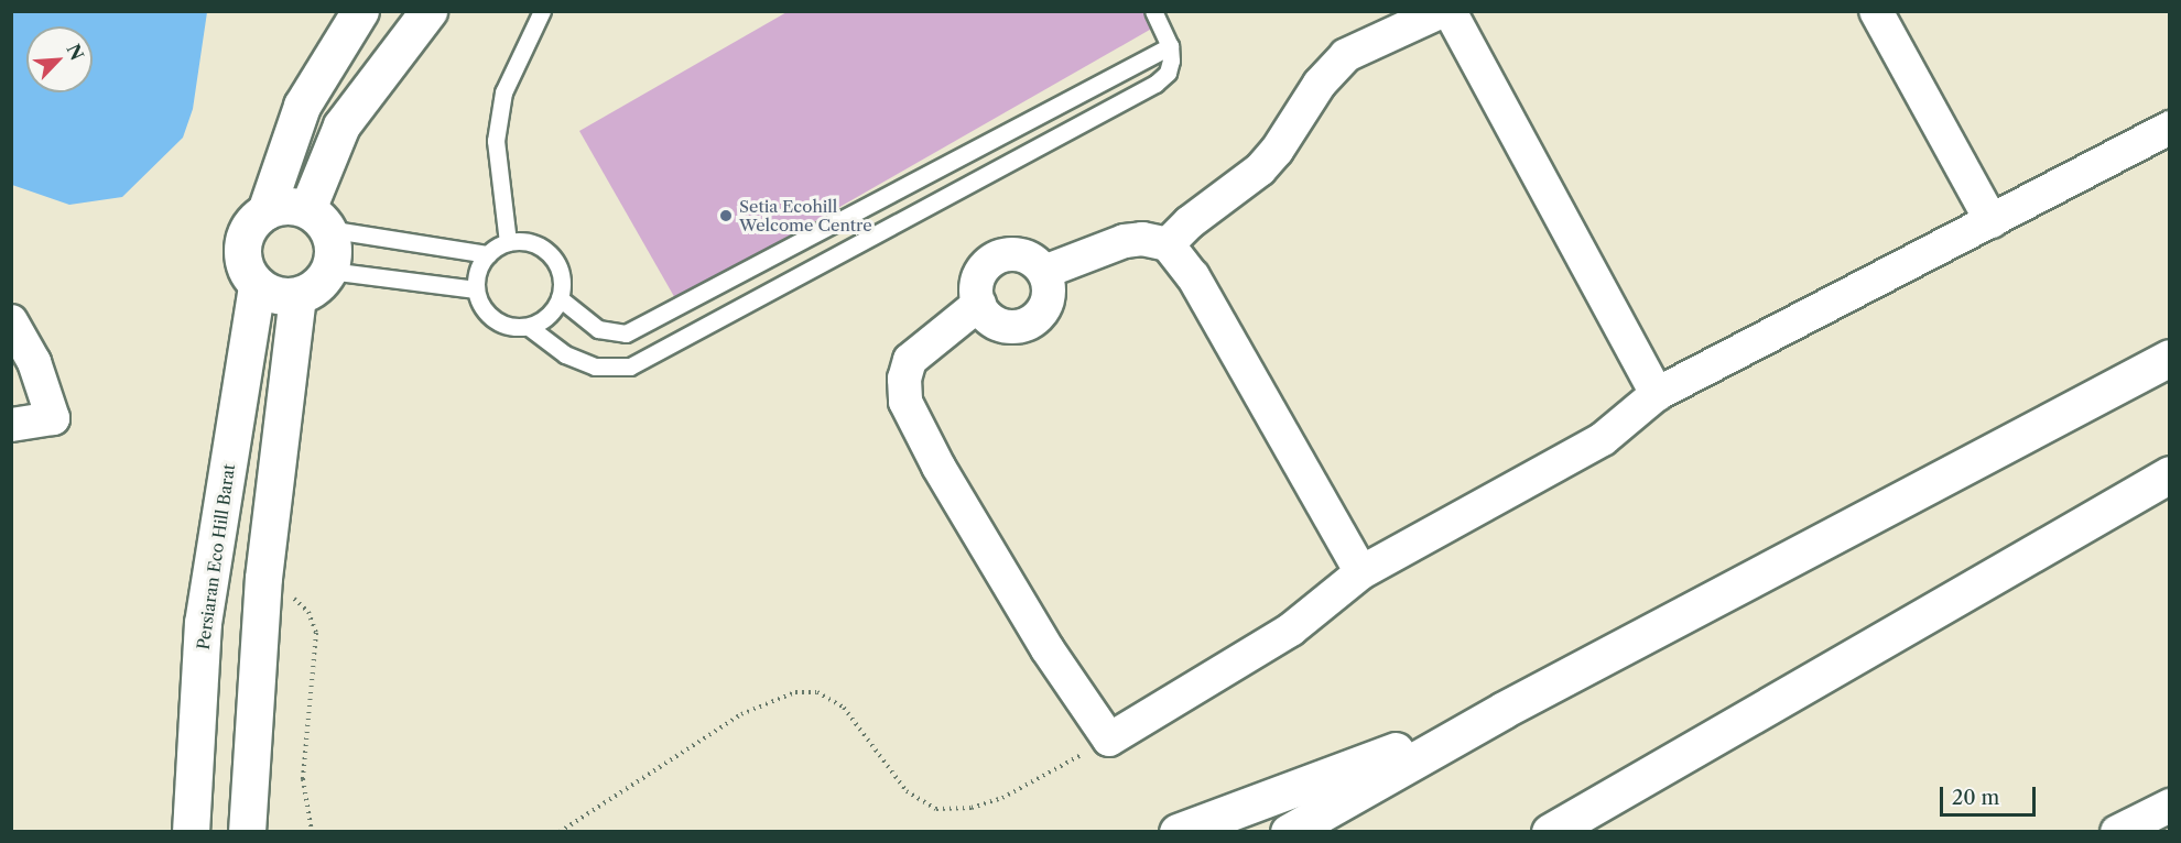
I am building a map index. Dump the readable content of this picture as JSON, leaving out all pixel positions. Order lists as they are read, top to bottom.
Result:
{
  "streets": {
    "street": ["Persiaran Eco Hill Barat"]
  },
  "places": ["Setia Ecohill Welcome Centre"],
  "scale_bar": "20 m",
  "north": "top right"
}
